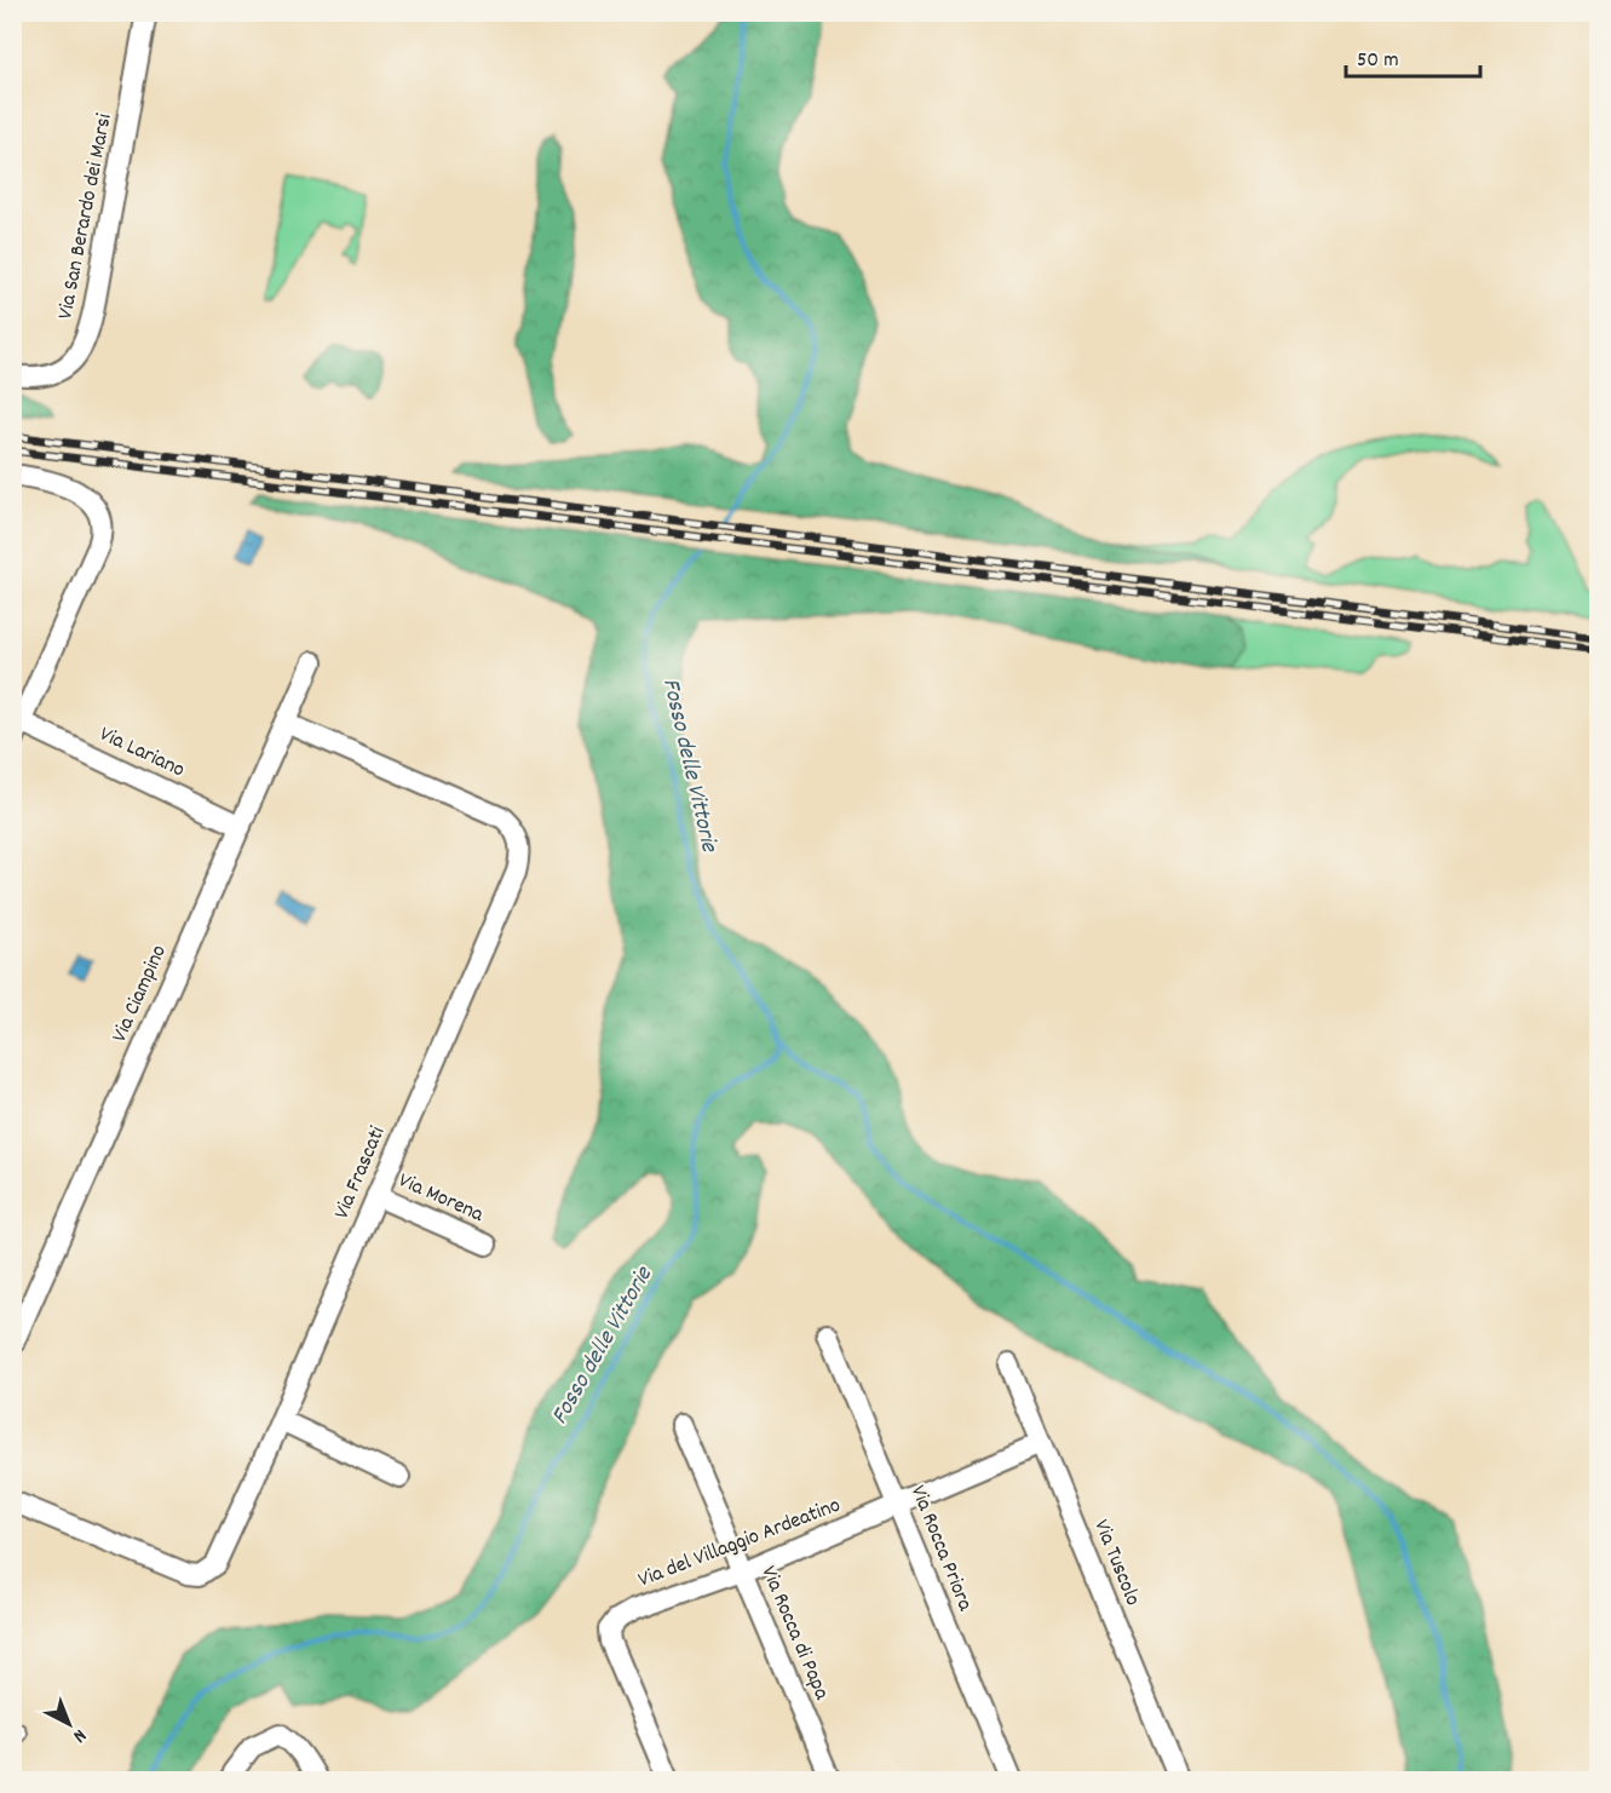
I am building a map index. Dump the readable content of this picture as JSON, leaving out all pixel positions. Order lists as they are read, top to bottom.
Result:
{
  "streets": {
    "street": [
      "Via San Berardo dei Marsi",
      "Via Lariano",
      "Via Ciampino",
      "Via Frascati",
      "Via Morena",
      "Via del Villaggio Ardeatino",
      "Via Rocca Priora",
      "Via Tuscolo",
      "Via Rocca di Papa"
    ]
  },
  "crossings": [
    ["Via Lariano", "Via Ciampino"],
    ["Via Ciampino", "Via Frascati"],
    ["Via Frascati", "Via Morena"],
    ["Via del Villaggio Ardeatino", "Via Rocca Priora"],
    ["Via del Villaggio Ardeatino", "Via Tuscolo"],
    ["Via del Villaggio Ardeatino", "Via Rocca di Papa"]
  ],
  "water": ["Fosso delle Vittorie"],
  "scale_bar": "50 m",
  "north": "bottom right"
}
